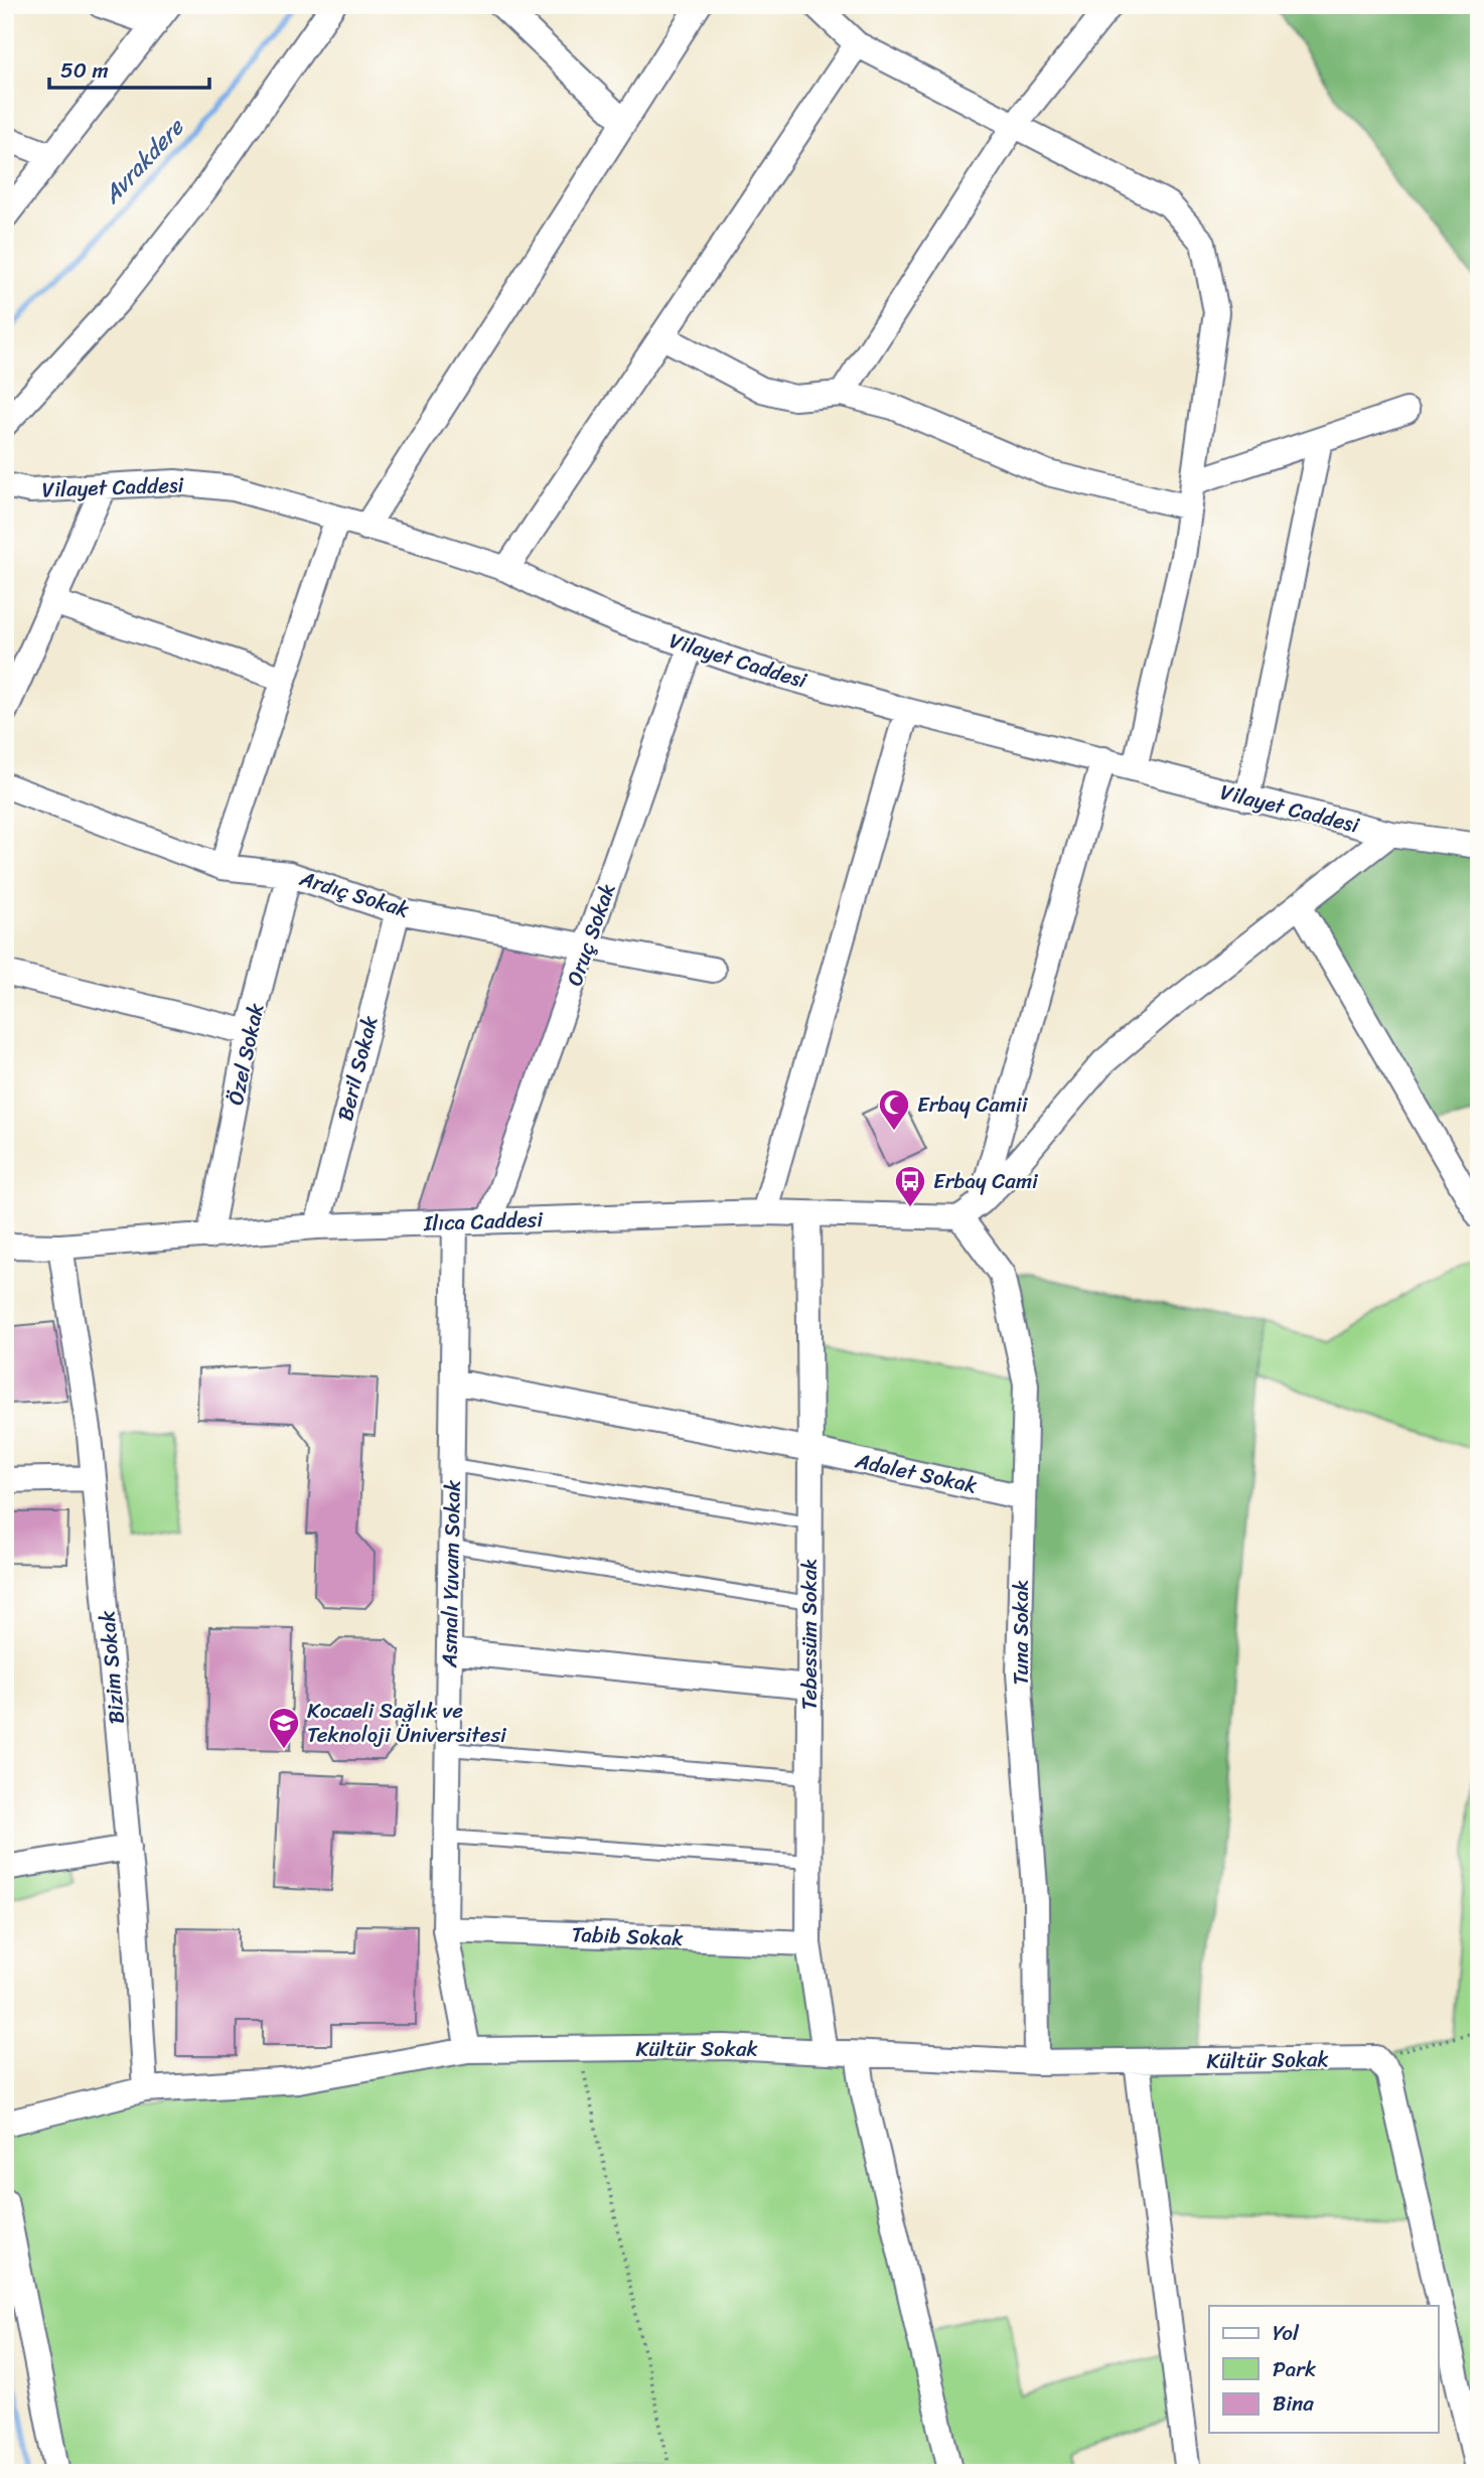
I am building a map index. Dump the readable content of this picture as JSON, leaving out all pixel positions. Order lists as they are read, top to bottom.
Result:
{
  "streets": {
    "street": [
      "Vilayet Caddesi",
      "Ardıç Sokak",
      "Oruç Sokak",
      "Özel Sokak",
      "Beril Sokak",
      "Ilıca Caddesi",
      "Adalet Sokak",
      "Asmalı Yuvam Sokak",
      "Tuna Sokak",
      "Tebessüm Sokak",
      "Bizim Sokak",
      "Tabib Sokak",
      "Kültür Sokak"
    ]
  },
  "crossings": [
    ["Vilayet Caddesi", "Oruç Sokak"],
    ["Ardıç Sokak", "Oruç Sokak"],
    ["Ardıç Sokak", "Özel Sokak"],
    ["Ardıç Sokak", "Beril Sokak"],
    ["Oruç Sokak", "Ilıca Caddesi"],
    ["Özel Sokak", "Ilıca Caddesi"],
    ["Beril Sokak", "Ilıca Caddesi"],
    ["Ilıca Caddesi", "Asmalı Yuvam Sokak"],
    ["Ilıca Caddesi", "Tuna Sokak"],
    ["Ilıca Caddesi", "Tebessüm Sokak"],
    ["Ilıca Caddesi", "Bizim Sokak"],
    ["Adalet Sokak", "Asmalı Yuvam Sokak"],
    ["Adalet Sokak", "Tuna Sokak"],
    ["Adalet Sokak", "Tebessüm Sokak"],
    ["Asmalı Yuvam Sokak", "Tabib Sokak"],
    ["Asmalı Yuvam Sokak", "Kültür Sokak"],
    ["Tuna Sokak", "Kültür Sokak"],
    ["Tebessüm Sokak", "Tabib Sokak"],
    ["Tebessüm Sokak", "Kültür Sokak"],
    ["Bizim Sokak", "Kültür Sokak"]
  ],
  "water": ["Avrakdere"],
  "places": {
    "mosque": ["Erbay Camii"],
    "bus stop": ["Erbay Cami"],
    "school or university": ["Kocaeli Sağlık ve Teknoloji Üniversitesi"]
  },
  "legend": ["Yol", "Park", "Bina"],
  "scale_bar": "50 m"
}
